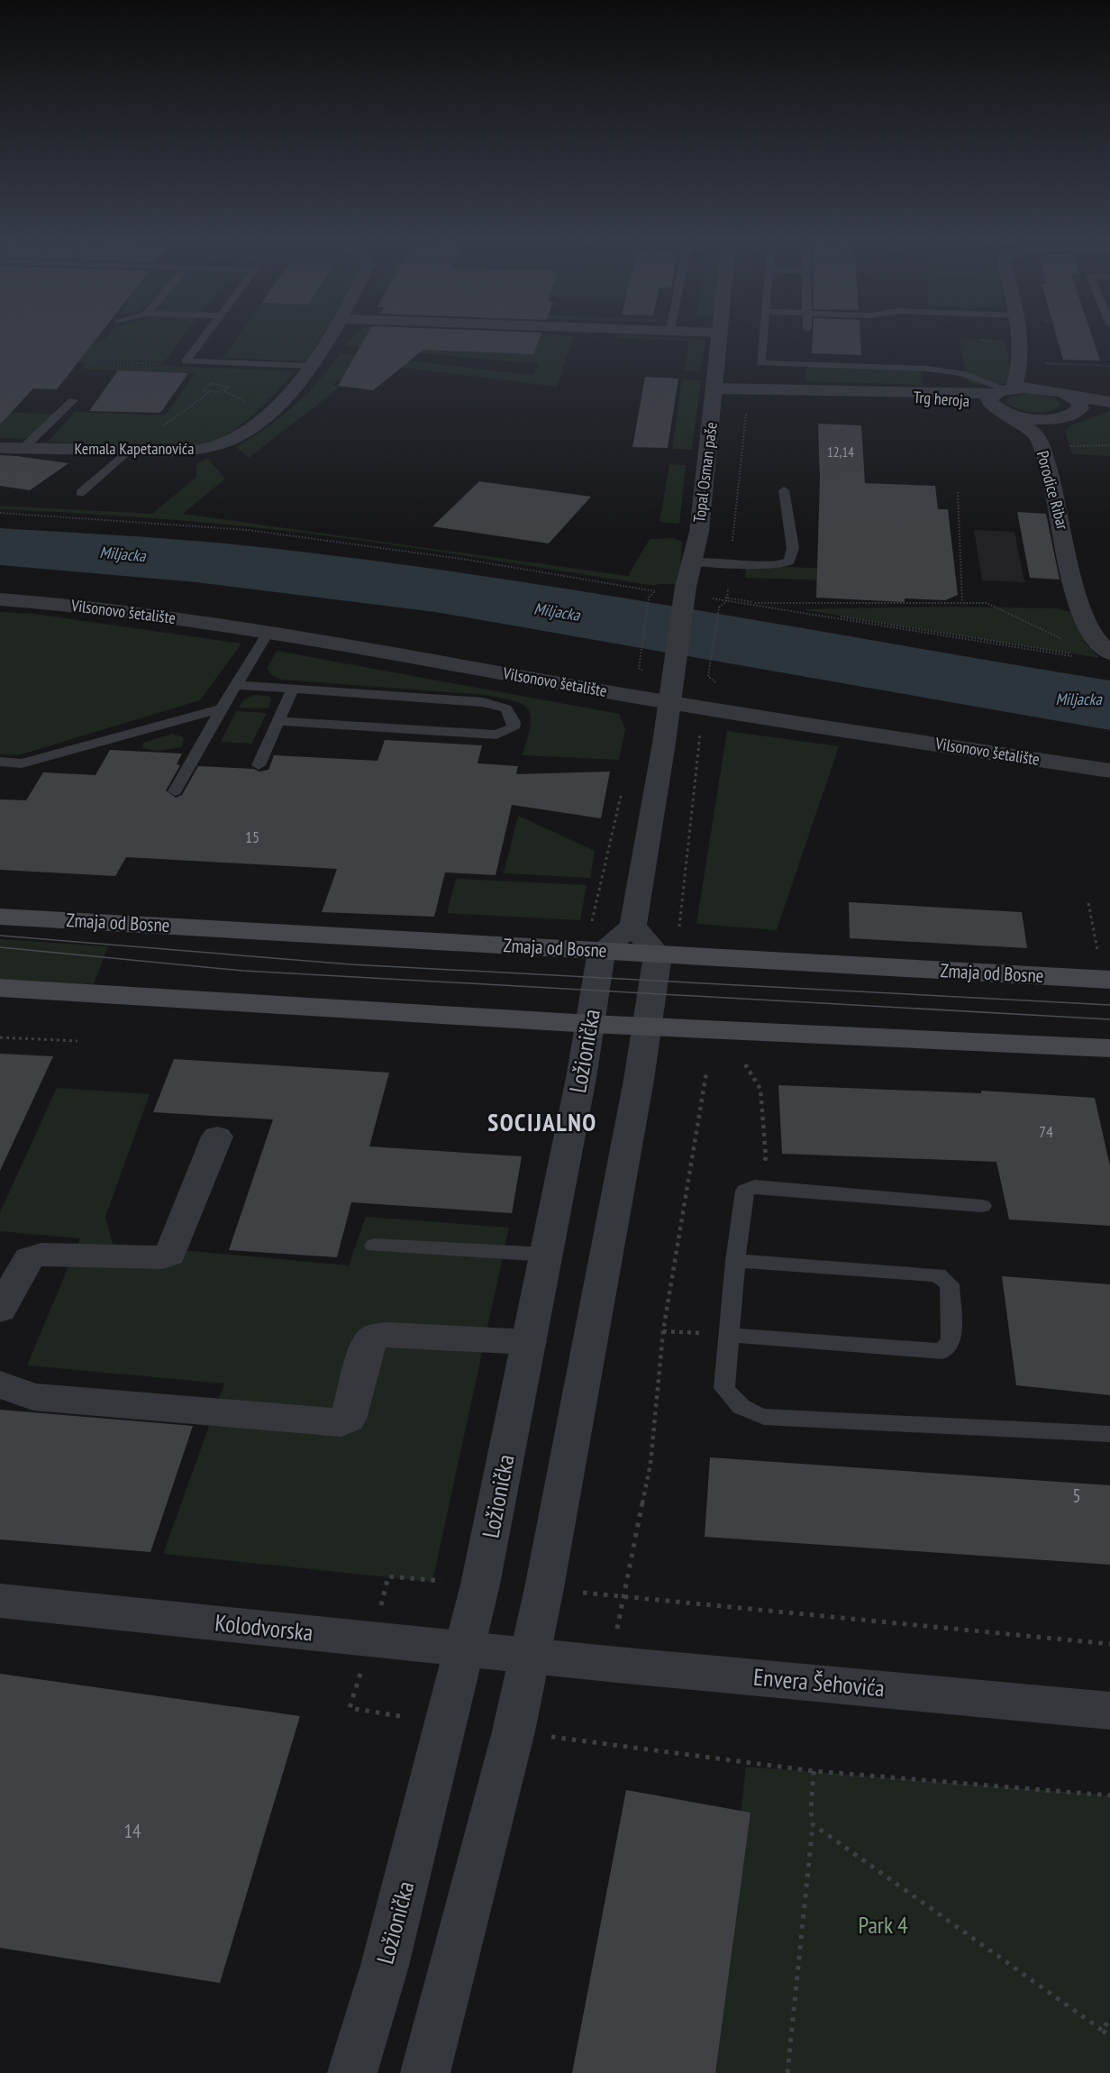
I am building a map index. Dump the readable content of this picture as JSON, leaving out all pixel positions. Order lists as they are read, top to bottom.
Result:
{
  "streets": {
    "main road": ["Zmaja od Bosne"],
    "street": [
      "Trg heroja",
      "Kemala Kapetanovića",
      "Topal Osman paše",
      "Porodice Ribar",
      "Vilsonovo šetalište",
      "Ložionička",
      "Kolodvorska",
      "Envera Šehovića"
    ]
  },
  "crossings": [
    ["Trg heroja", "Topal Osman paše"],
    ["Trg heroja", "Porodice Ribar"],
    ["Topal Osman paše", "Vilsonovo šetalište"],
    ["Zmaja od Bosne", "Ložionička"],
    ["Ložionička", "Kolodvorska"],
    ["Kolodvorska", "Envera Šehovića"]
  ],
  "districts": ["SOCIJALNO"],
  "water": ["Miljacka"],
  "parks": ["Park 4"],
  "house_numbers": [
    "12,14",
    "15",
    "74",
    "5",
    "14"
  ]
}
